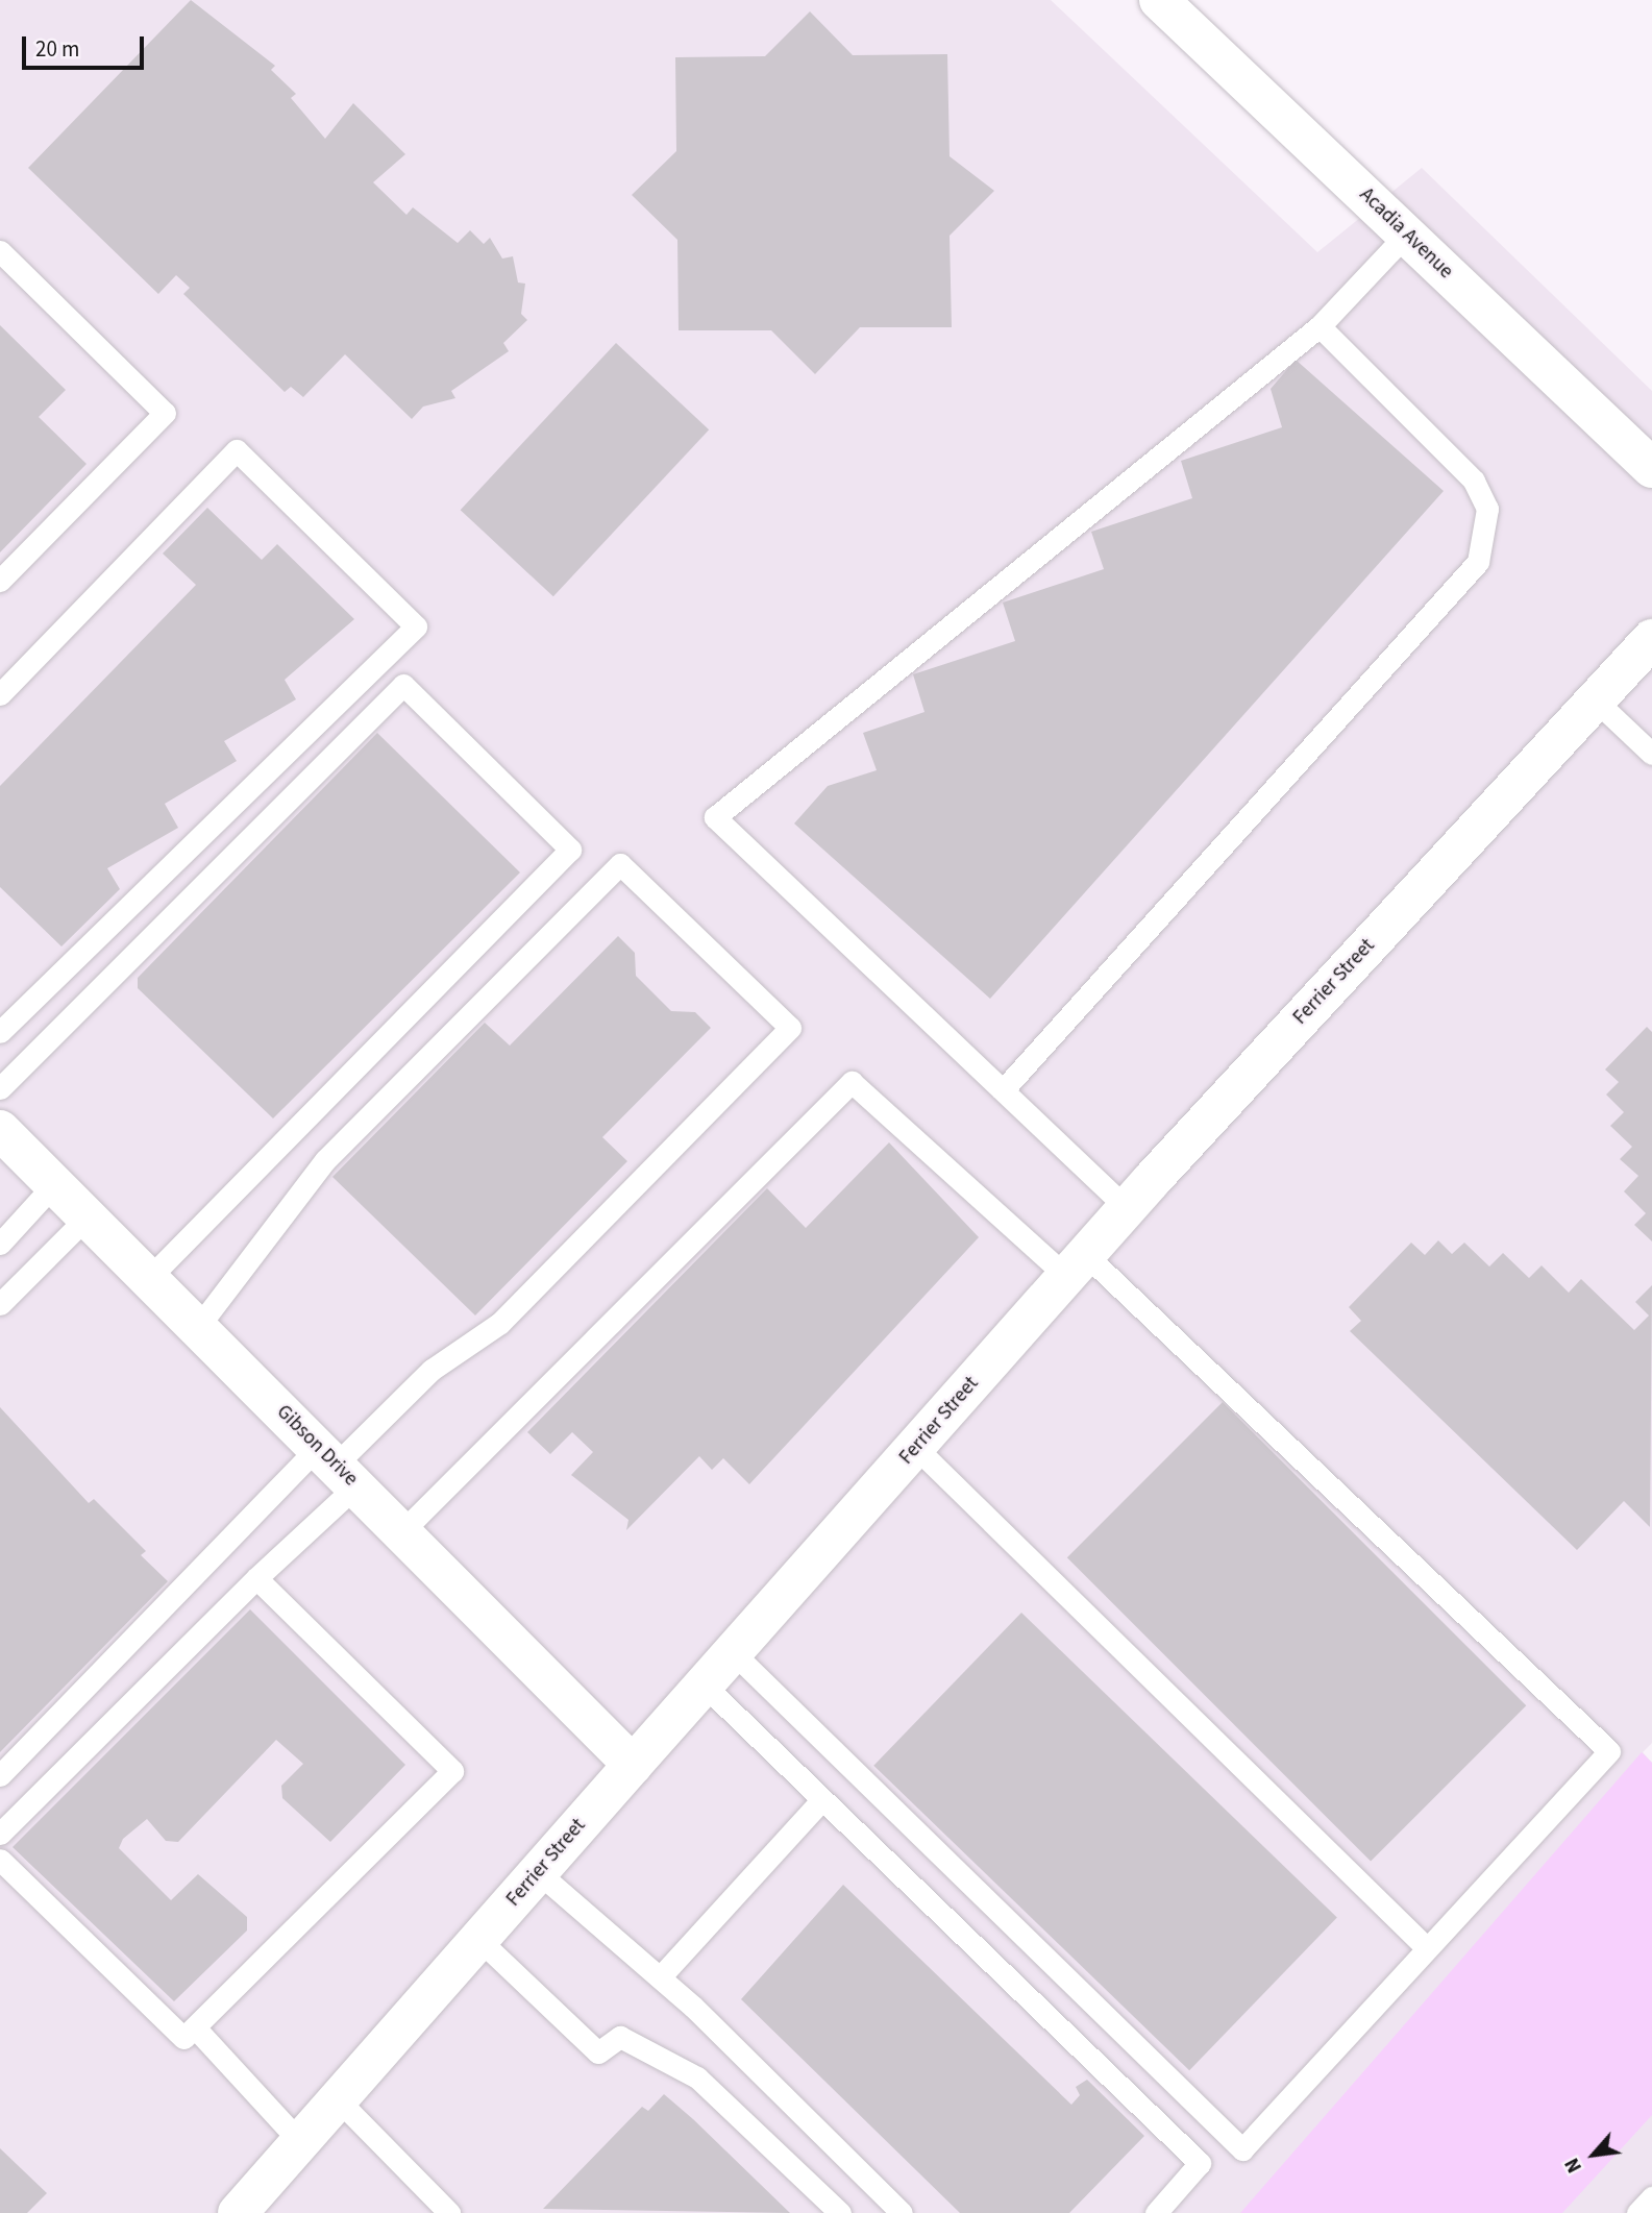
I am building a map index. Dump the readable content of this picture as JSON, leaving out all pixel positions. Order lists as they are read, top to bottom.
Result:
{
  "streets": {
    "main road": ["Acadia Avenue", "Ferrier Street", "Gibson Drive"]
  },
  "crossings": [
    ["Ferrier Street", "Gibson Drive"]
  ],
  "scale_bar": "20 m",
  "north": "bottom left"
}
